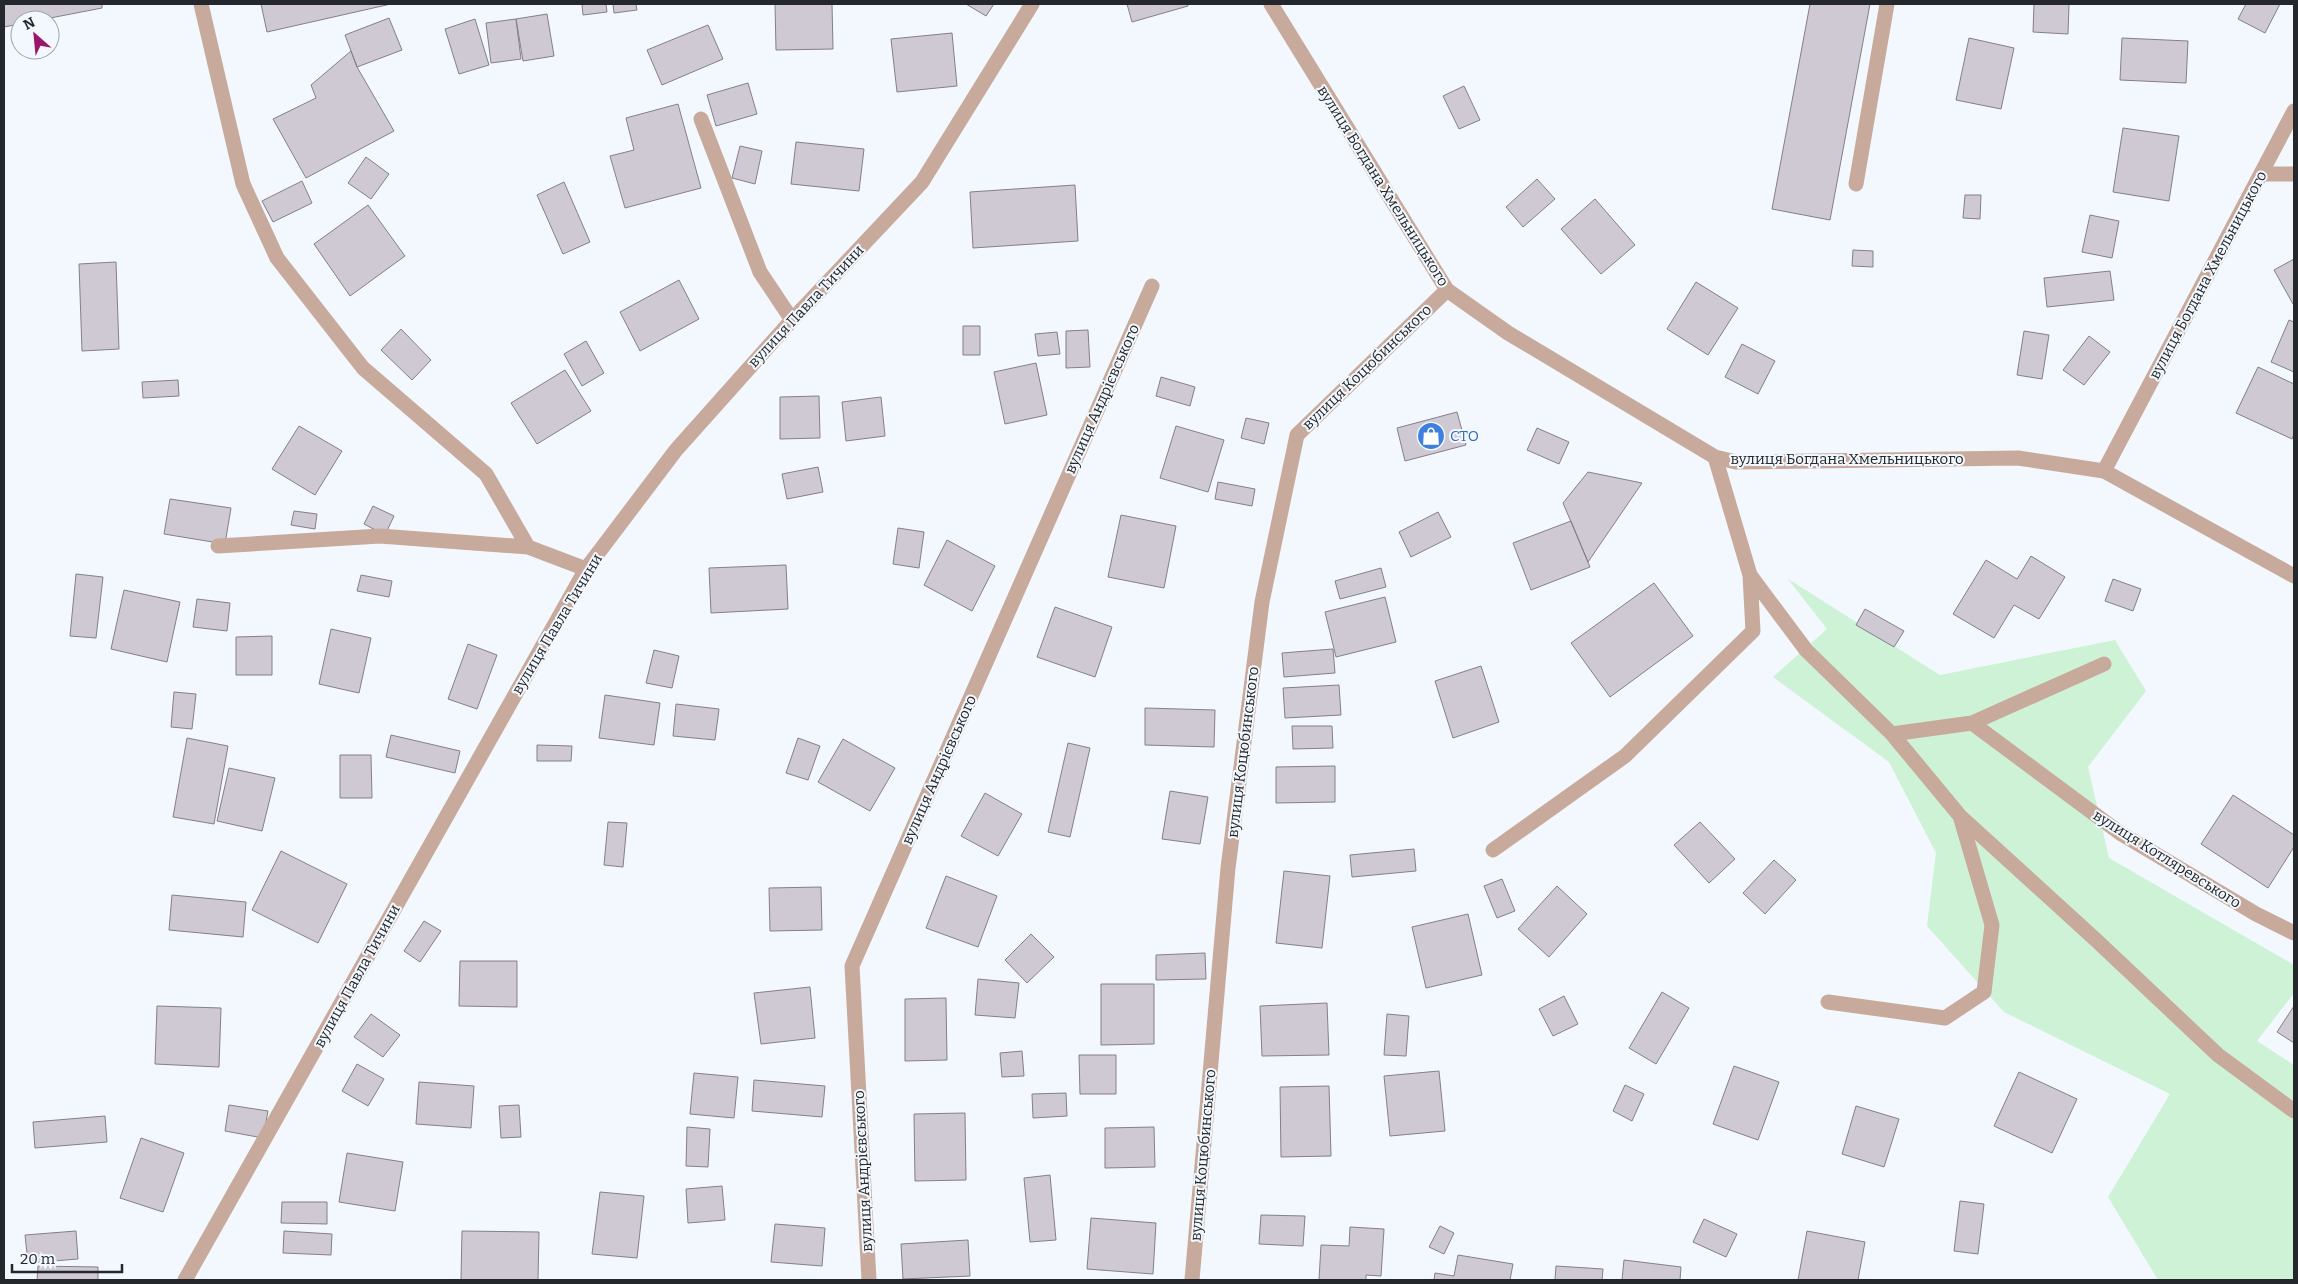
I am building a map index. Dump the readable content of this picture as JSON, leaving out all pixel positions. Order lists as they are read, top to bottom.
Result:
{
  "streets": {
    "street": [
      "вулиця Богдана Хмельницького",
      "вулиця Павла Тичини",
      "вулиця Коцюбинського",
      "вулиця Андрієвського",
      "вулиця Котляревського"
    ]
  },
  "crossings": [
    ["вулиця Богдана Хмельницького", "вулиця Коцюбинського"]
  ],
  "places": {
    "shop": ["СТО"]
  },
  "scale_bar": "20 m",
  "north": "top left"
}
